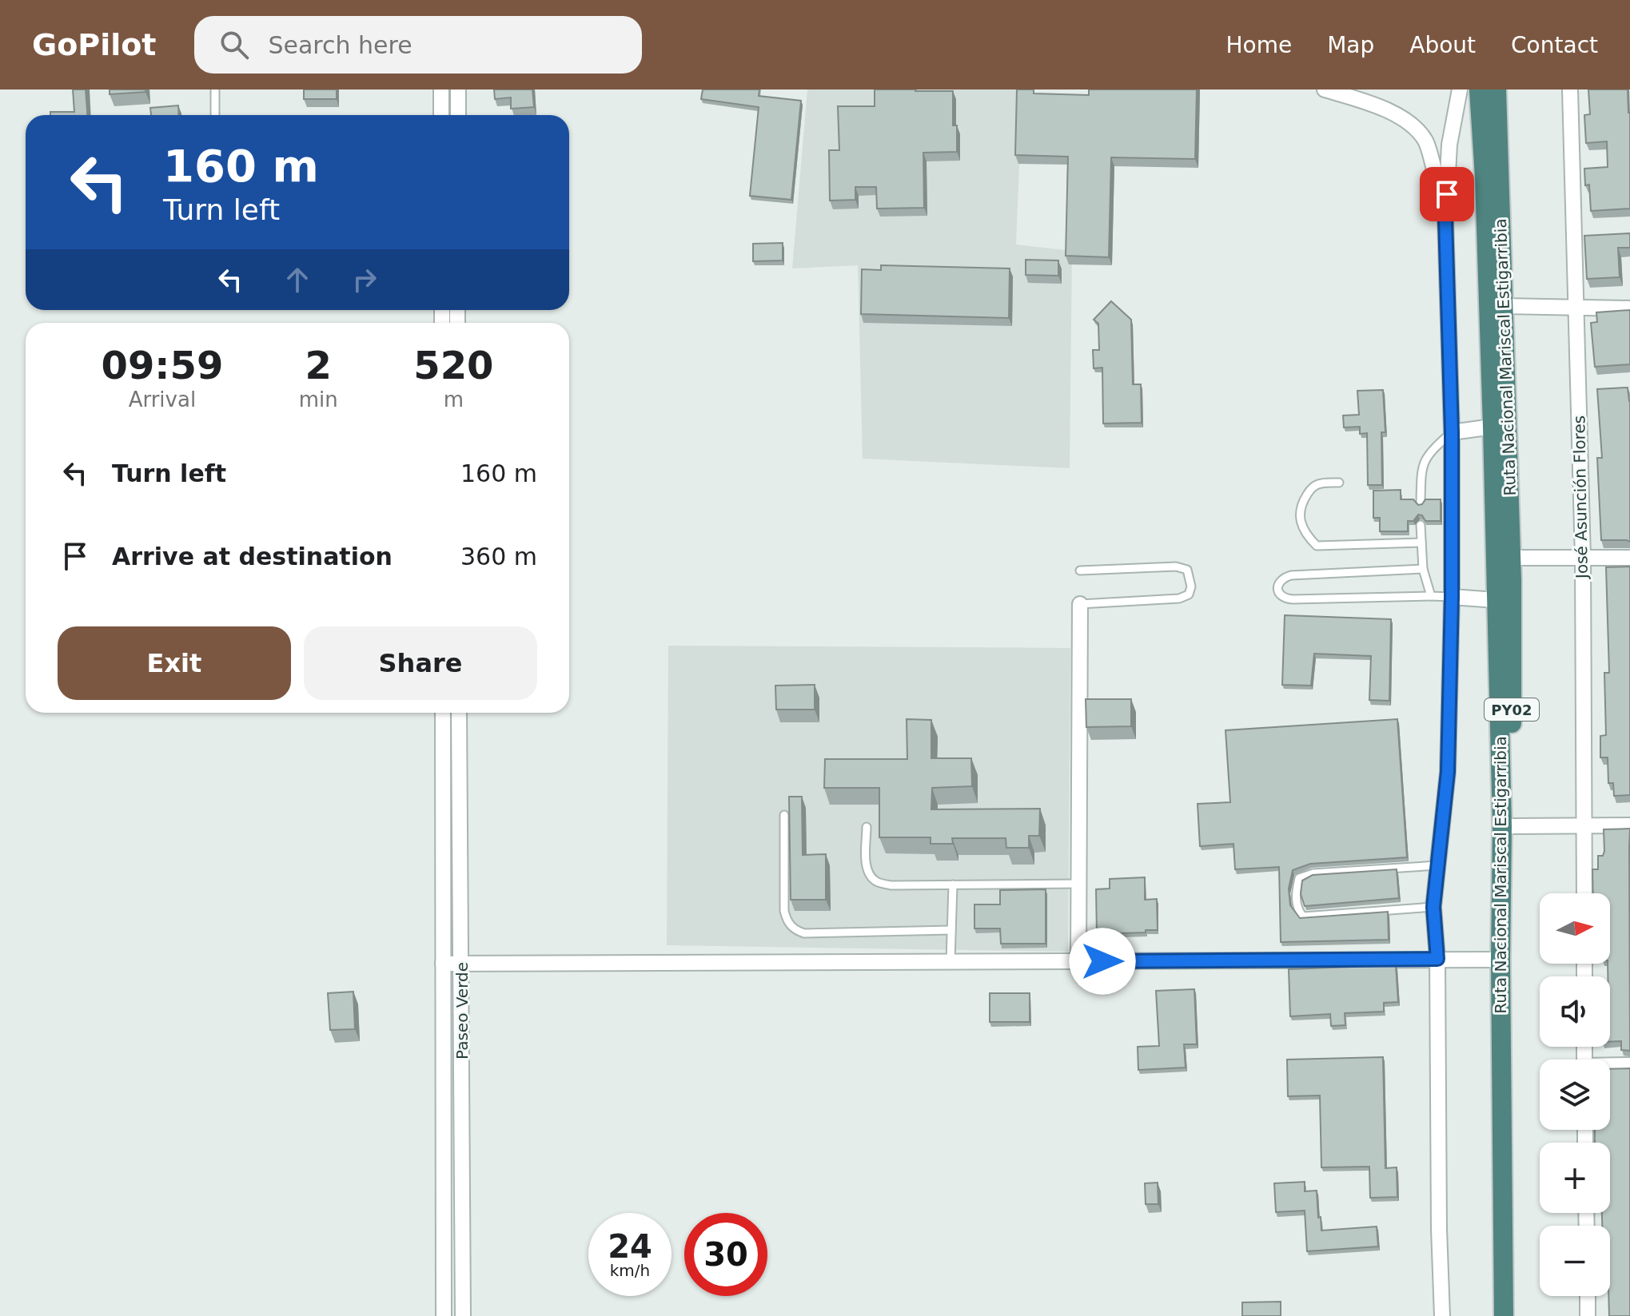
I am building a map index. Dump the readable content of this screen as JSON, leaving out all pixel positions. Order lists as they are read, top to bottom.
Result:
{
  "streets": {
    "highway": ["Ruta Nacional Mariscal Estigarribia", "PY02"],
    "street": ["José Asunción Flores", "Paseo Verde"]
  },
  "north": "right",
  "page": {
    "header": "GoPilot",
    "search": "Search here",
    "nav": [
      "Home",
      "Map",
      "About",
      "Contact"
    ],
    "turn": ["160 m", "Turn left"],
    "eta": [
      "09:59",
      "Arrival",
      "2",
      "min",
      "520",
      "m"
    ],
    "list": [
      {
        "name": "Turn left",
        "value": "160 m"
      },
      {
        "name": "Arrive at destination",
        "value": "360 m"
      }
    ],
    "buttons": ["Exit", "Share"],
    "map_buttons": ["+", "−"],
    "speed": "24 km/h",
    "limit": "30"
  }
}
